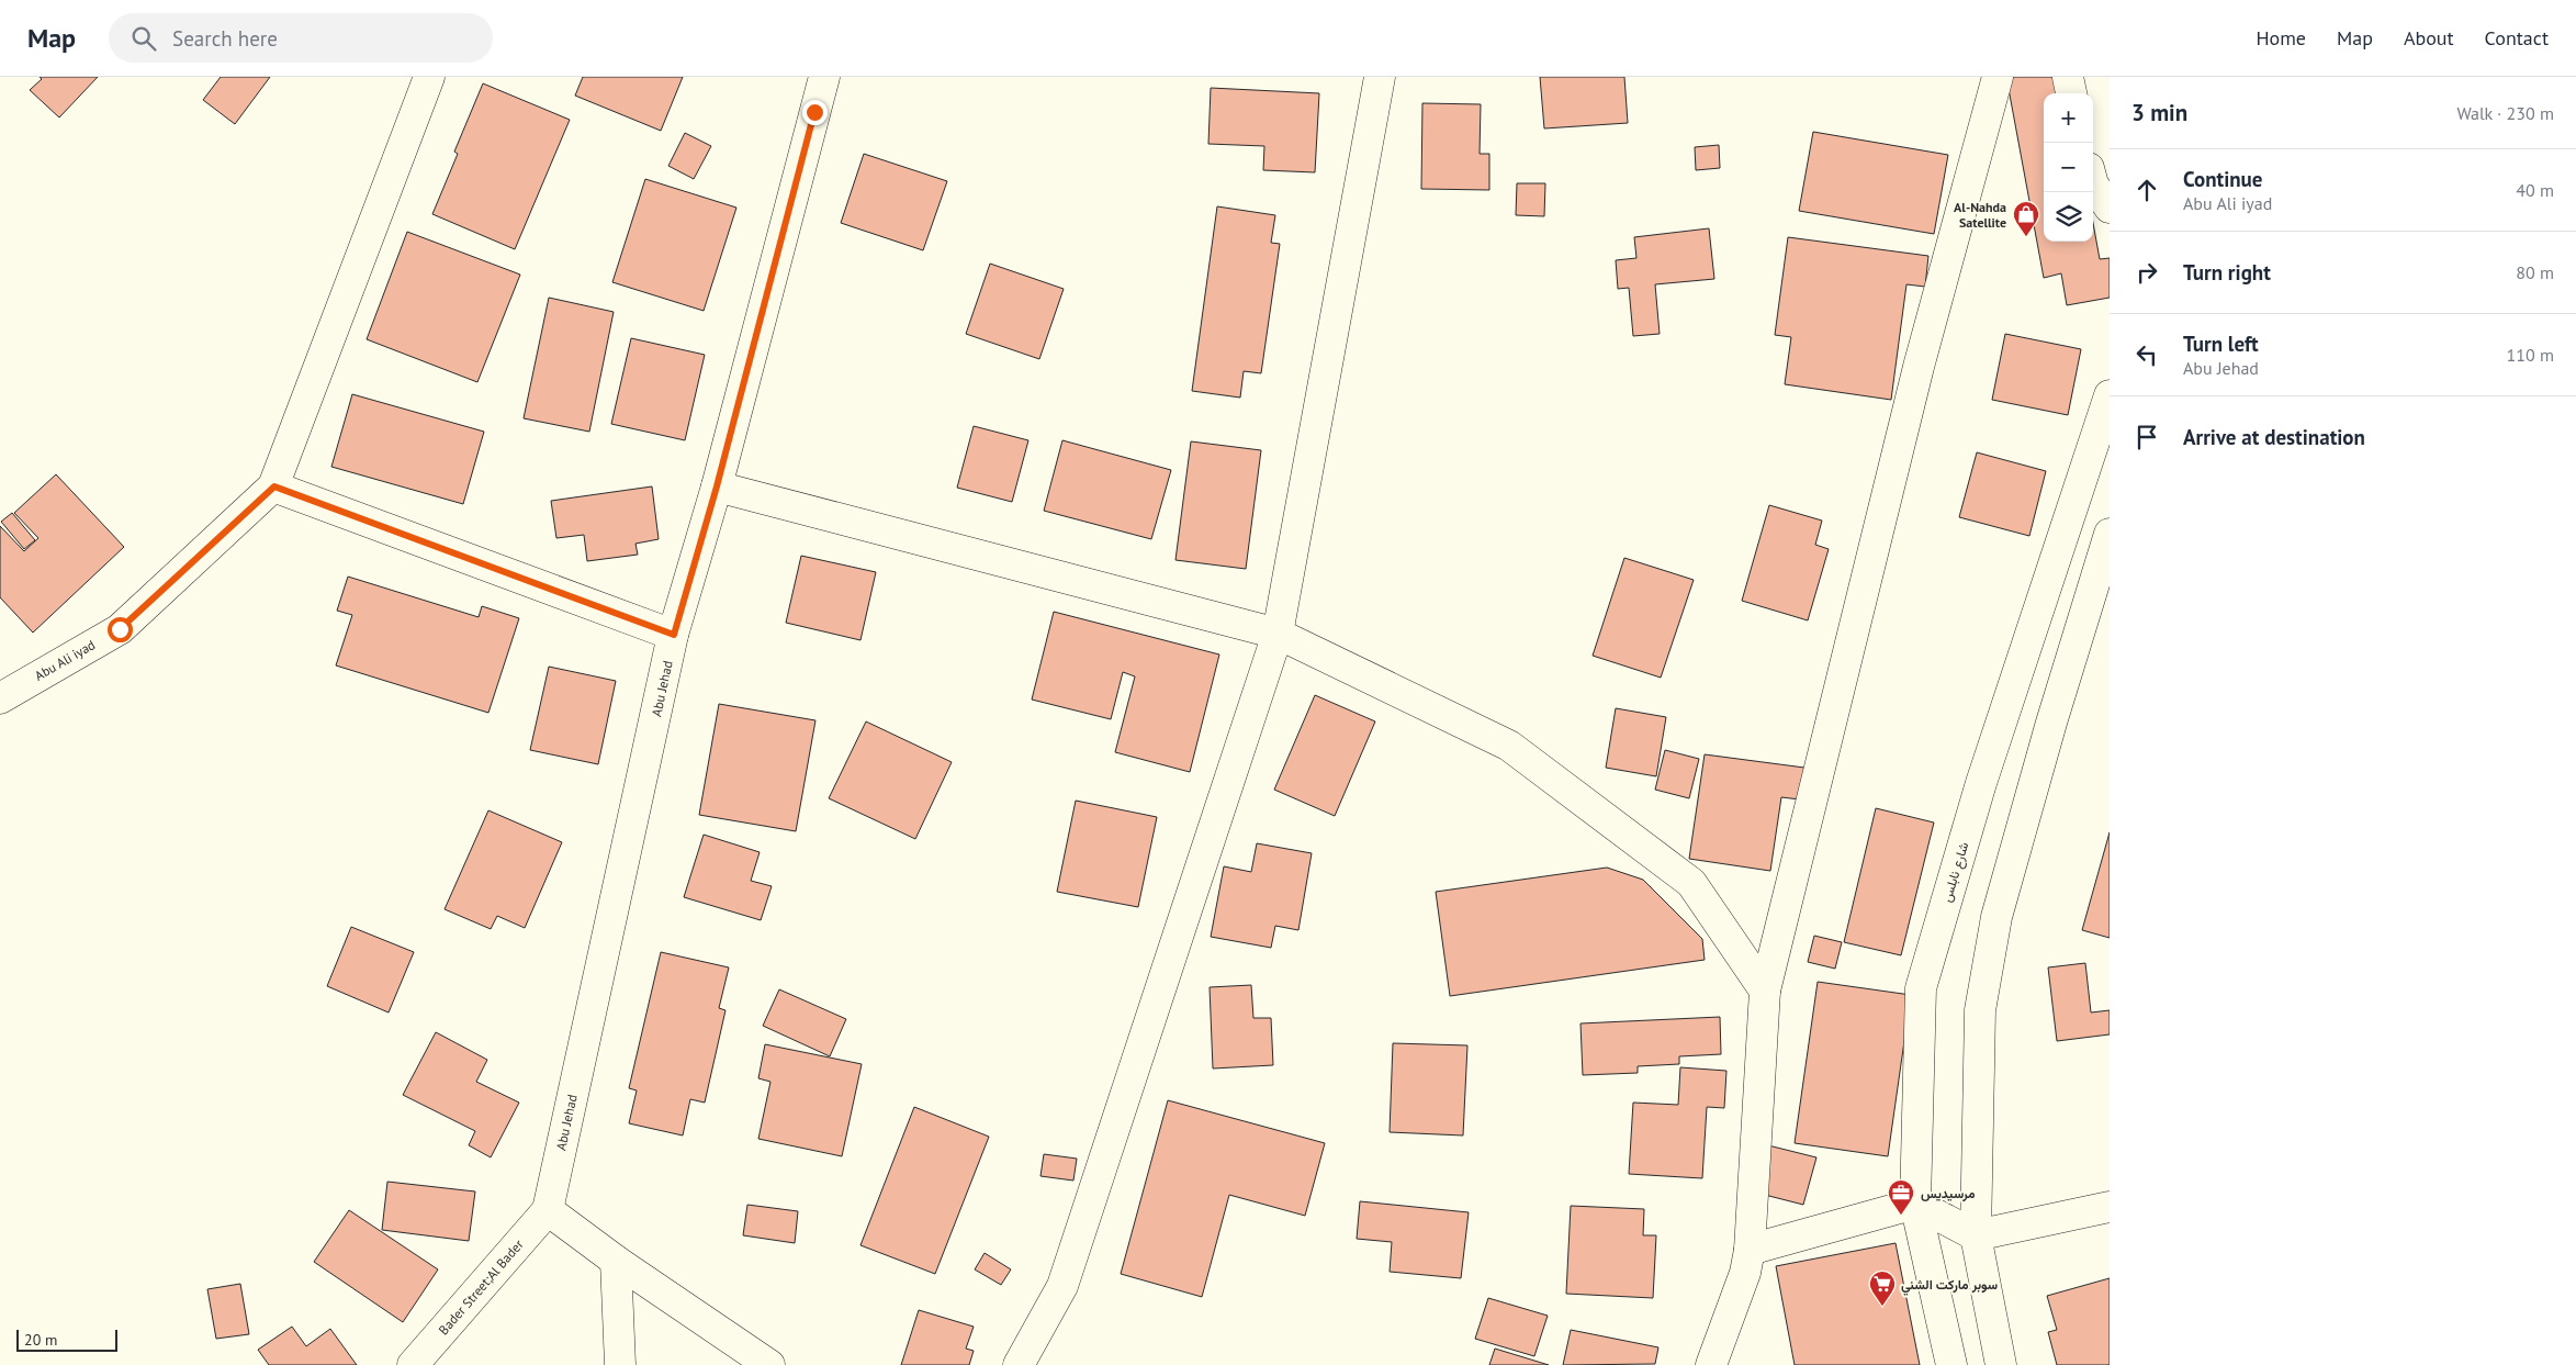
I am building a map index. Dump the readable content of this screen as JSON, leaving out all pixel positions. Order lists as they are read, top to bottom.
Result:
{
  "streets": {
    "street": [
      "Abu Ali iyad",
      "Abu Jehad",
      "شارع نابلس",
      "Bader Street;Al Bader"
    ]
  },
  "crossings": [
    ["Abu Jehad", "Bader Street;Al Bader"]
  ],
  "places": {
    "shop": ["Al-Nahda Satellite"],
    "office": ["مرسيديس"],
    "supermarket": ["سوبر ماركت الشني"]
  },
  "scale_bar": "20 m",
  "page": {
    "header": "Map",
    "search": "Search here",
    "nav": [
      "Home",
      "Map",
      "About",
      "Contact"
    ],
    "heading": ["3 min", "Walk · 230 m"],
    "map_buttons": ["+", "−"],
    "list": [
      ["Continue", "Abu Ali iyad", "40 m"],
      ["Turn right", "80 m"],
      ["Turn left", "Abu Jehad", "110 m"],
      "Arrive at destination"
    ],
    "scale": "20 m"
  }
}
